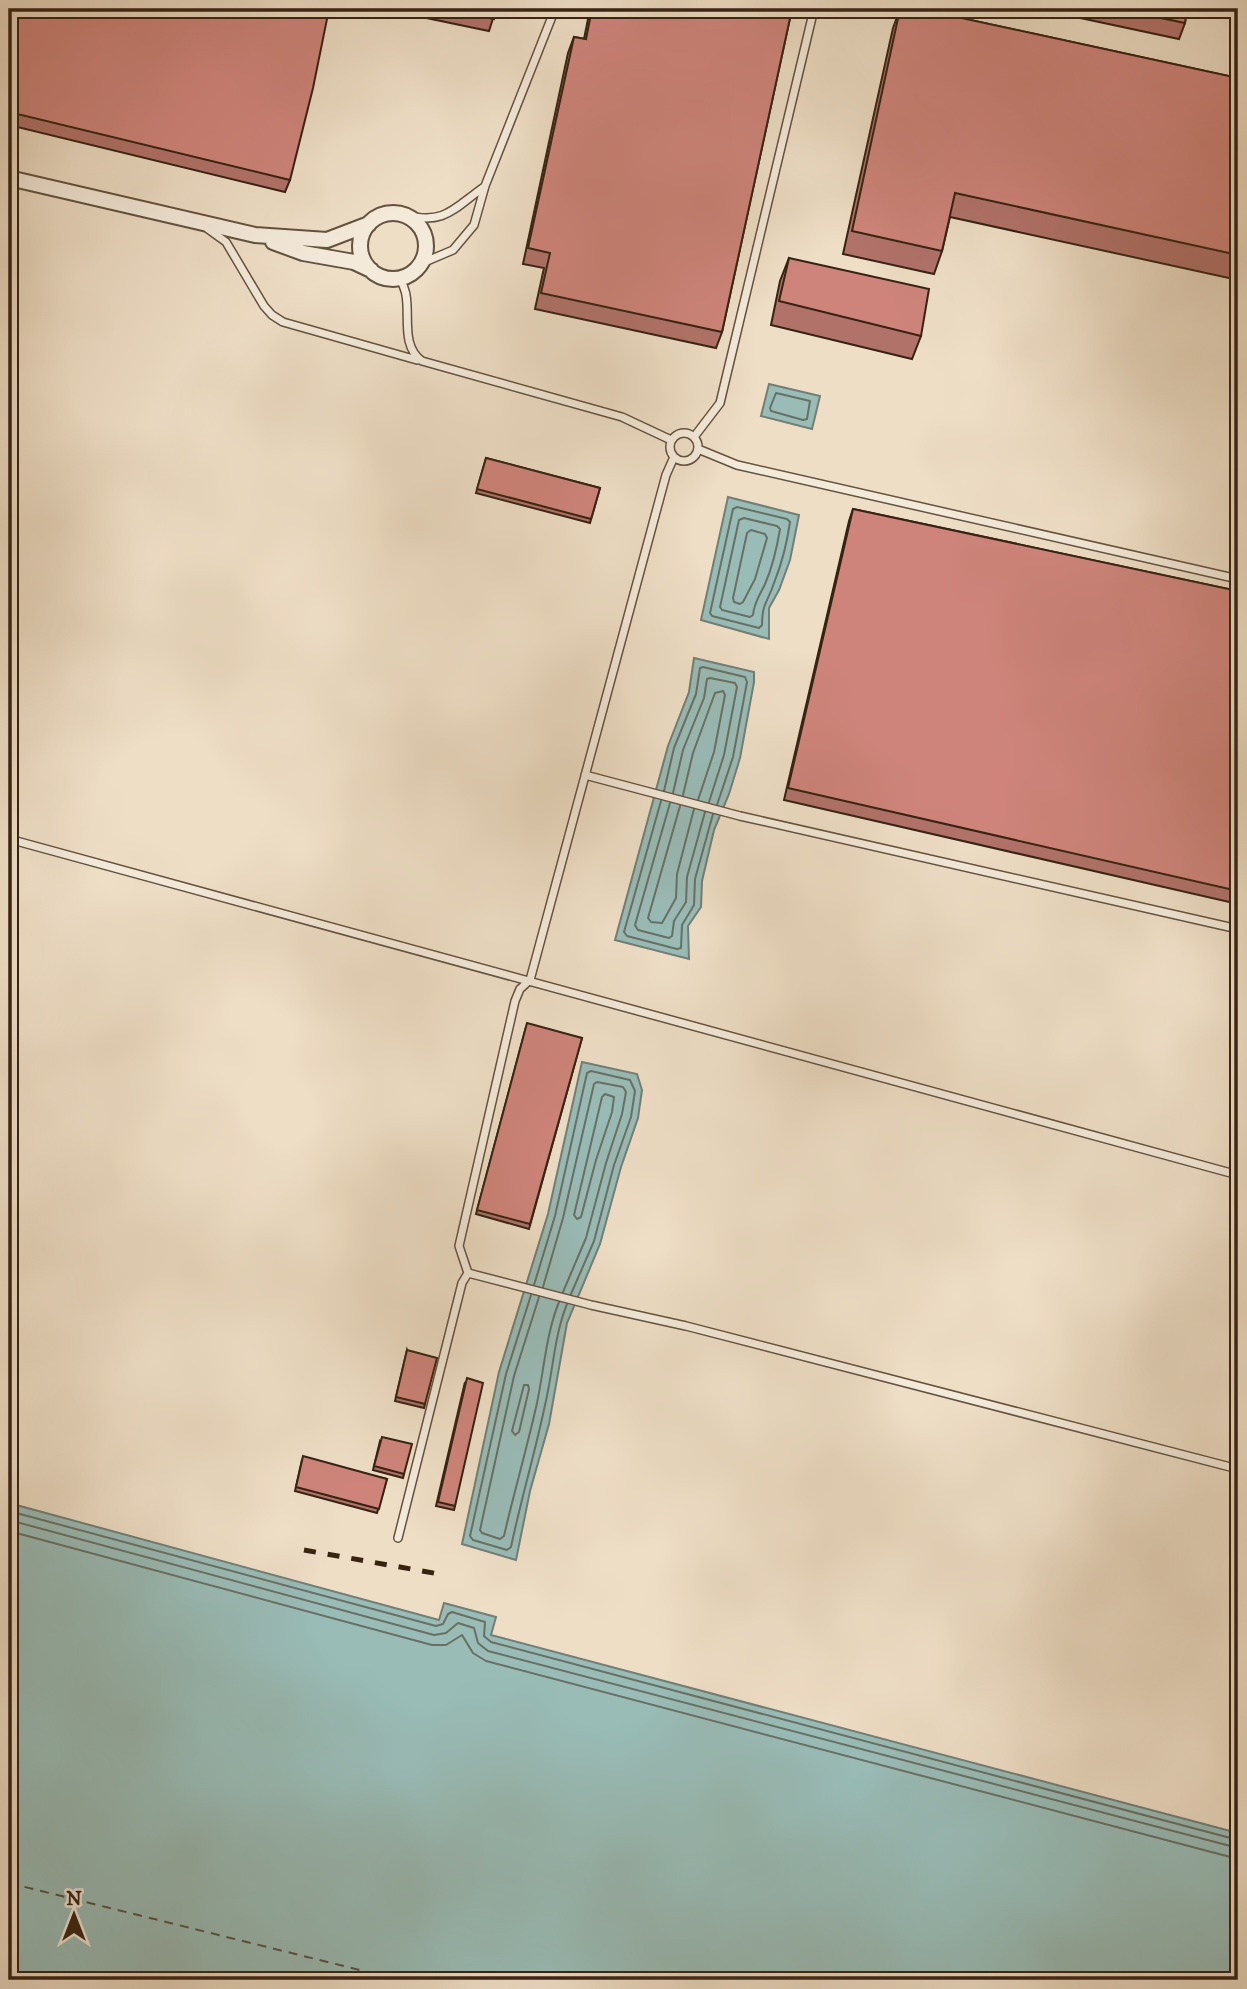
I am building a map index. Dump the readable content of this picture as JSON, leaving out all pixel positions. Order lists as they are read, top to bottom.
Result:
{
  "north": "top"
}
